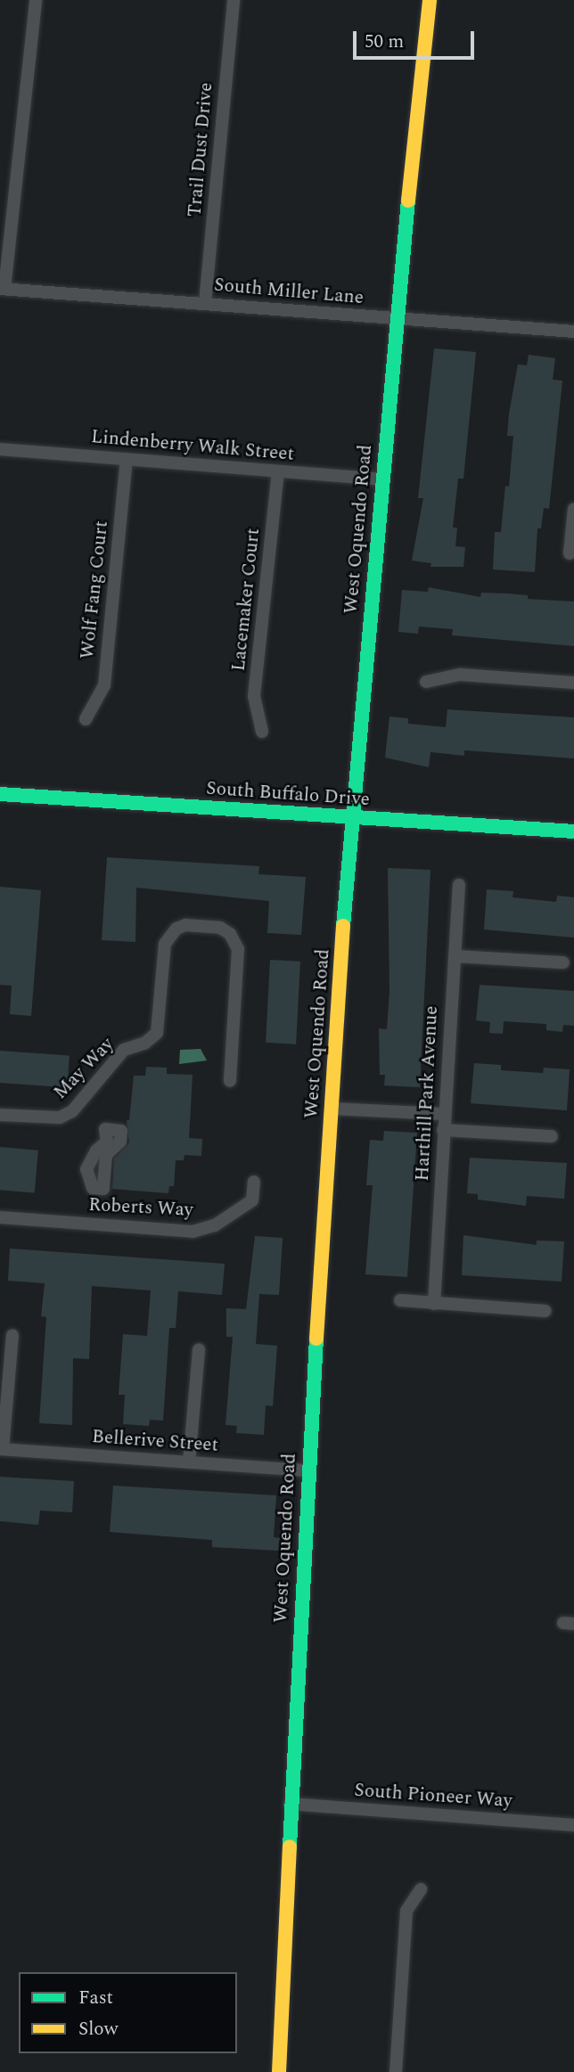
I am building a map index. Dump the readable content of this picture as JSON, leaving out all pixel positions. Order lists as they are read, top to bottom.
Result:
{
  "streets": {
    "street": [
      "Trail Dust Drive",
      "South Miller Lane",
      "Lindenberry Walk Street",
      "West Oquendo Road",
      "Wolf Fang Court",
      "Lacemaker Court",
      "South Buffalo Drive",
      "May Way",
      "Harthill Park Avenue",
      "Roberts Way",
      "Bellerive Street",
      "South Pioneer Way"
    ]
  },
  "crossings": [
    ["Trail Dust Drive", "South Miller Lane"],
    ["South Miller Lane", "West Oquendo Road"],
    ["Lindenberry Walk Street", "West Oquendo Road"],
    ["Lindenberry Walk Street", "Wolf Fang Court"],
    ["Lindenberry Walk Street", "Lacemaker Court"],
    ["West Oquendo Road", "South Buffalo Drive"],
    ["West Oquendo Road", "Bellerive Street"],
    ["West Oquendo Road", "South Pioneer Way"]
  ],
  "legend": ["Fast", "Slow"],
  "scale_bar": "50 m"
}
